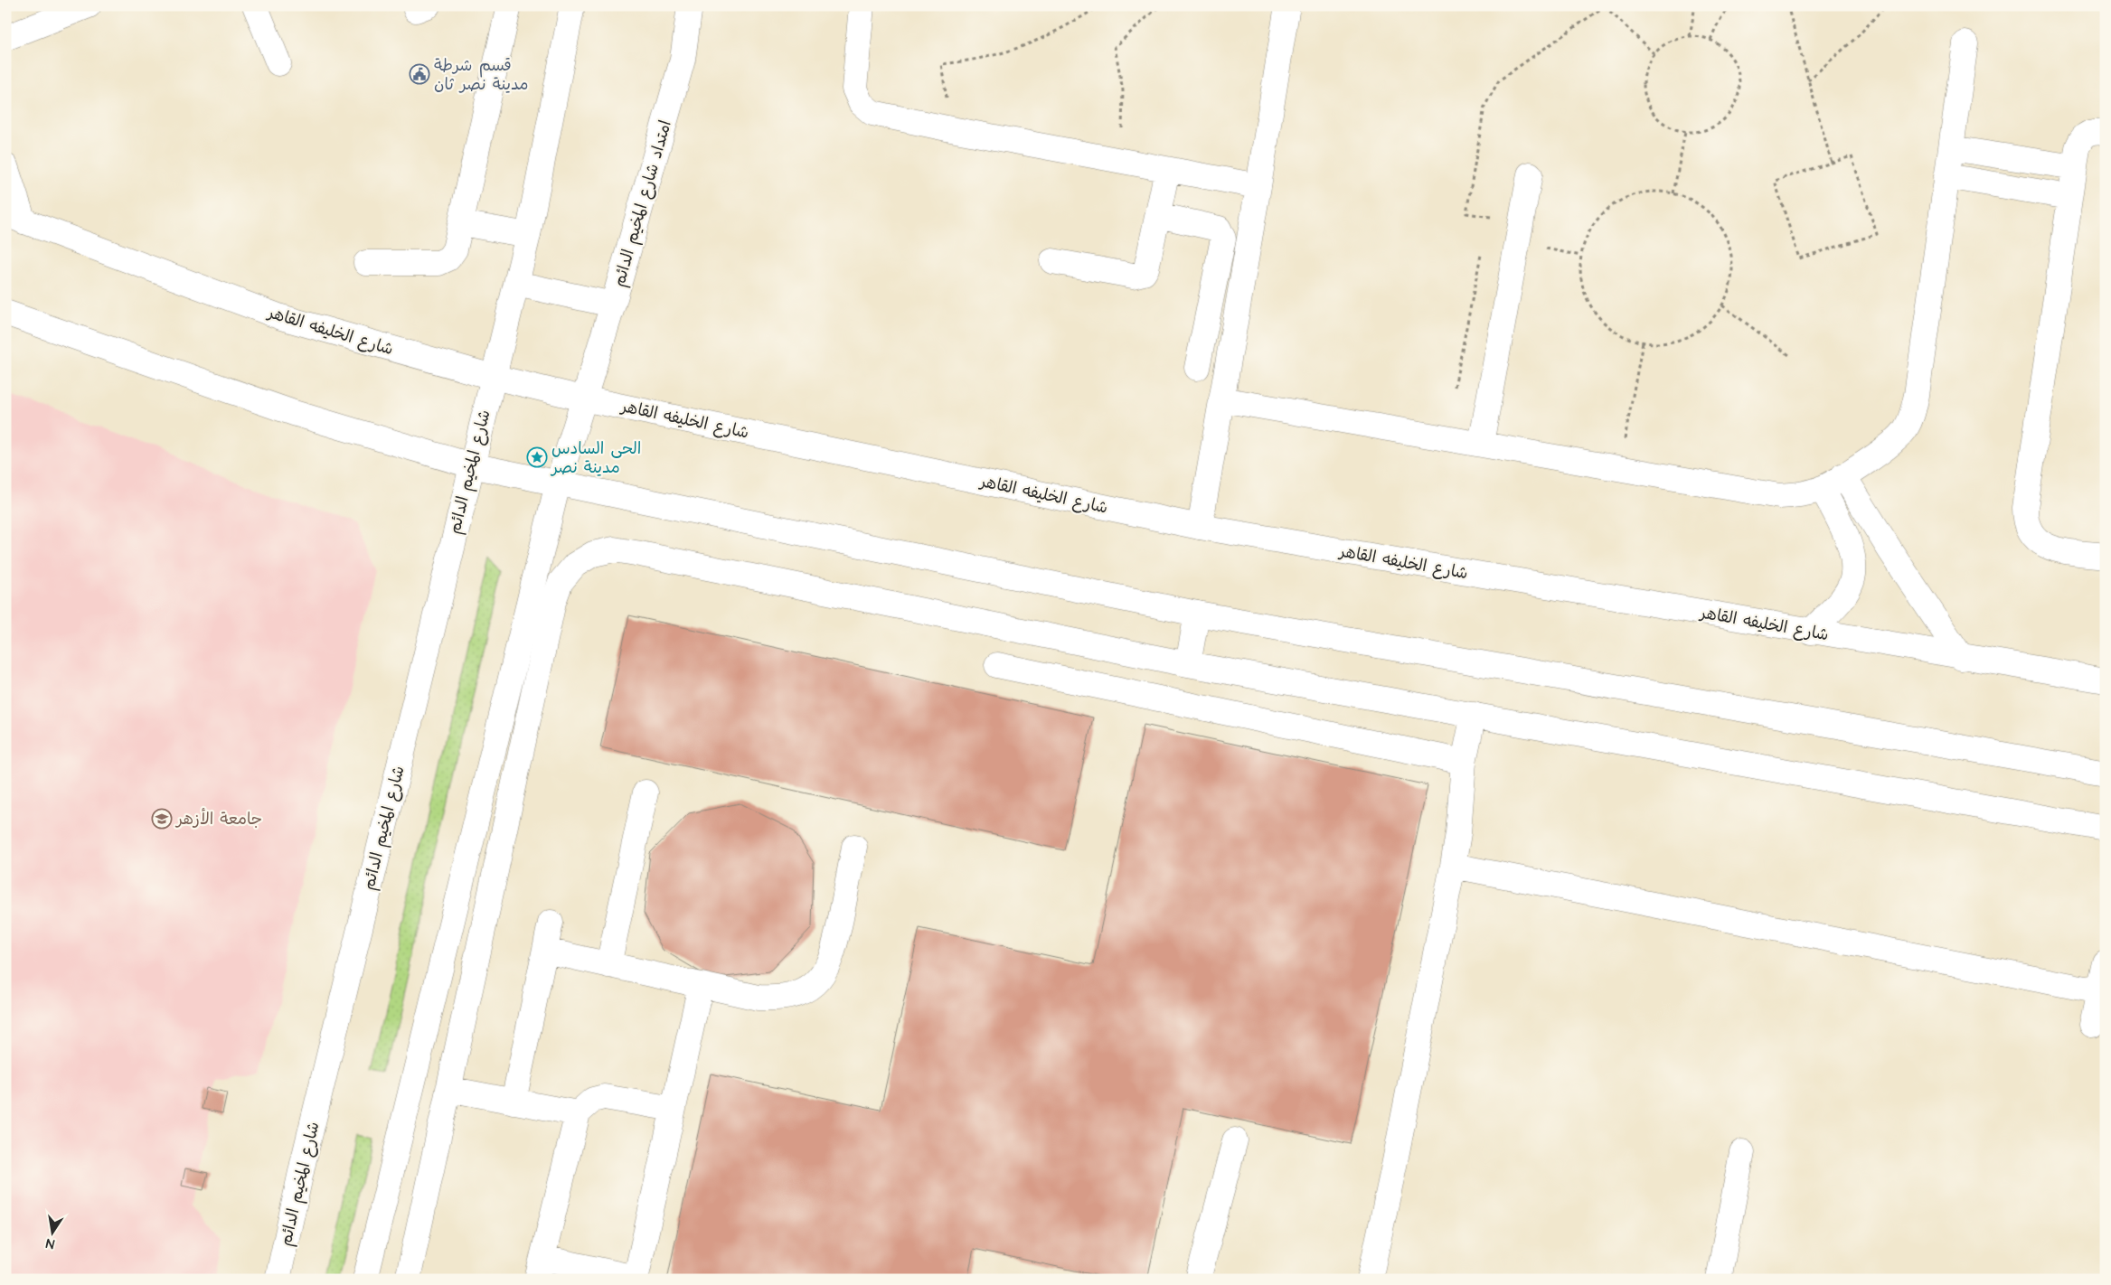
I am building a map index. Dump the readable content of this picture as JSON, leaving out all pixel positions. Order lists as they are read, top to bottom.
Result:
{
  "streets": {
    "main road": ["امتداد شارع المخيم الدائم", "شارع الخليفه القاهر", "شارع المخيم الدائم"]
  },
  "crossings": [
    ["امتداد شارع المخيم الدائم", "شارع الخليفه القاهر"],
    ["شارع الخليفه القاهر", "شارع المخيم الدائم"]
  ],
  "places": {
    "public building": ["قسم شرطة مدينة نصر ثان"],
    "place": ["الحى السادس مدينة نصر"],
    "school or university": ["جامعة الأزهر"]
  },
  "north": "bottom"
}
